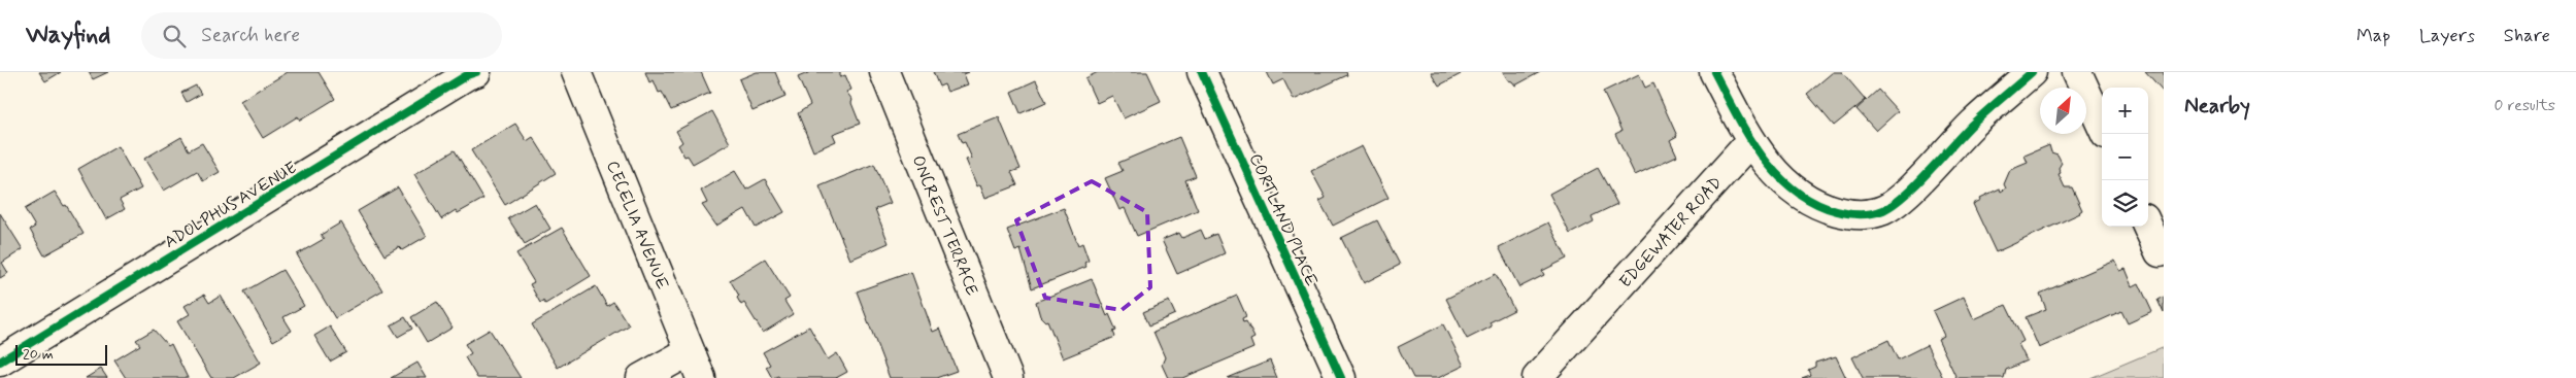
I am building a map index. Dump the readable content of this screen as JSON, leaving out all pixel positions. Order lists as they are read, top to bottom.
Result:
{
  "streets": {
    "street": [
      "ADOLPHUS AVENUE",
      "CORTLAND PLACE",
      "CECELIA AVENUE",
      "ONCREST TERRACE",
      "EDGEWATER ROAD"
    ]
  },
  "scale_bar": "20 m",
  "north": "top right",
  "page": {
    "header": "Wayfind",
    "search": "Search here",
    "nav": ["Map", "Layers", "Share"],
    "heading": ["Nearby", "0 results"],
    "map_buttons": ["+", "−"],
    "scale": "20 m"
  }
}
